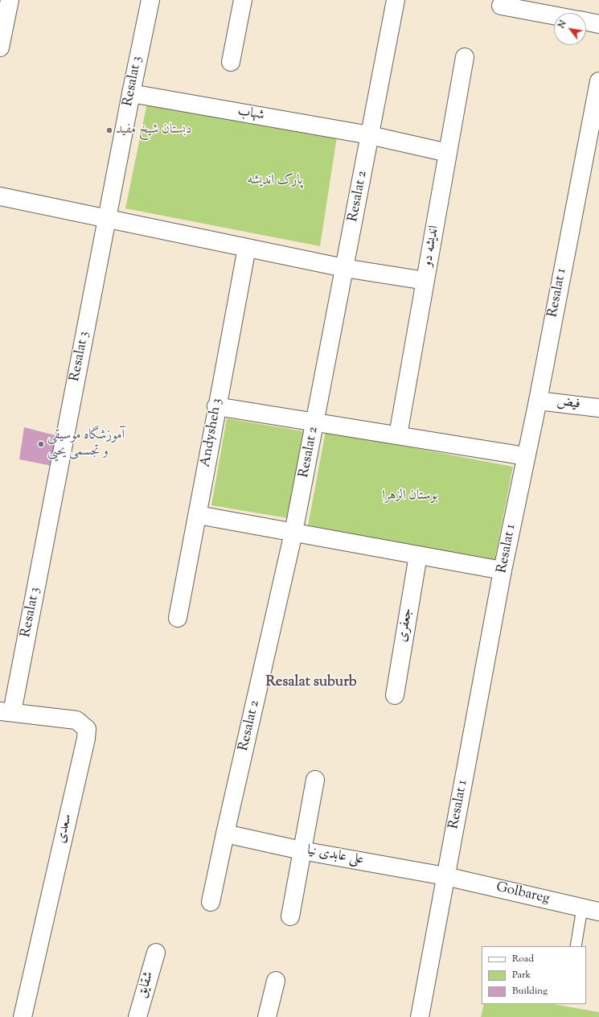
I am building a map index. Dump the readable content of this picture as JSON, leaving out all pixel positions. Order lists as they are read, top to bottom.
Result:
{
  "streets": {
    "street": [
      "Resalat 3",
      "شهاب",
      "Resalat 2",
      "اندیشه دو",
      "Resalat 1",
      "فیض",
      "Andysheh 3",
      "جعفری",
      "سعدی",
      "علی عابدی نیا",
      "Golbareg",
      "شقایق"
    ]
  },
  "crossings": [
    ["Resalat 3", "شهاب"],
    ["Resalat 3", "سعدی"],
    ["شهاب", "Resalat 2"],
    ["شهاب", "اندیشه دو"],
    ["Resalat 2", "علی عابدی نیا"],
    ["Resalat 1", "فیض"],
    ["Resalat 1", "علی عابدی نیا"],
    ["Resalat 1", "Golbareg"],
    ["علی عابدی نیا", "Golbareg"]
  ],
  "districts": ["Resalat suburb"],
  "parks": ["پارک اندیشه", "بوستان الزهرا"],
  "places": ["دبستان شیخ مفید", "آموزشگاه موسیقی و تجسمی یحیی"],
  "legend": ["Road", "Park", "Building"],
  "north": "top left"
}
